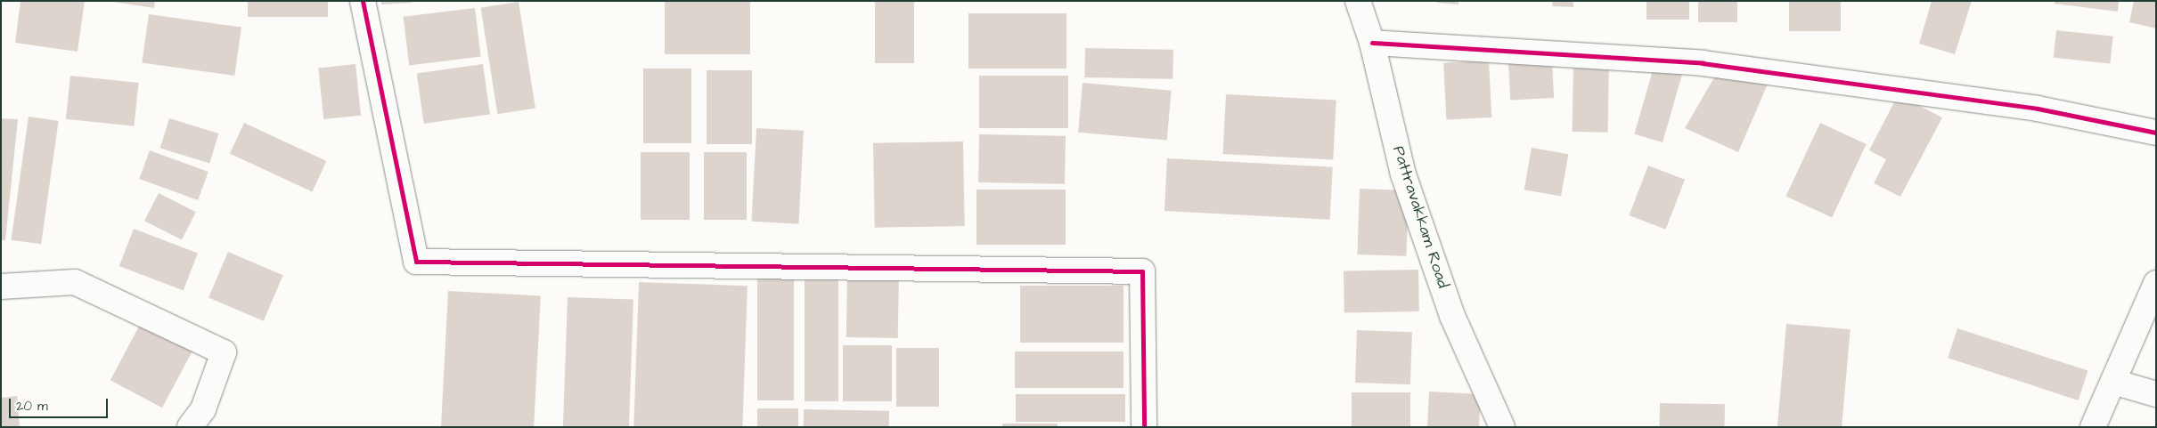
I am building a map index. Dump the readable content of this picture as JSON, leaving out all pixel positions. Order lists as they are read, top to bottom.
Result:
{
  "streets": {
    "street": ["Pattravakkam Road"]
  },
  "scale_bar": "20 m"
}
